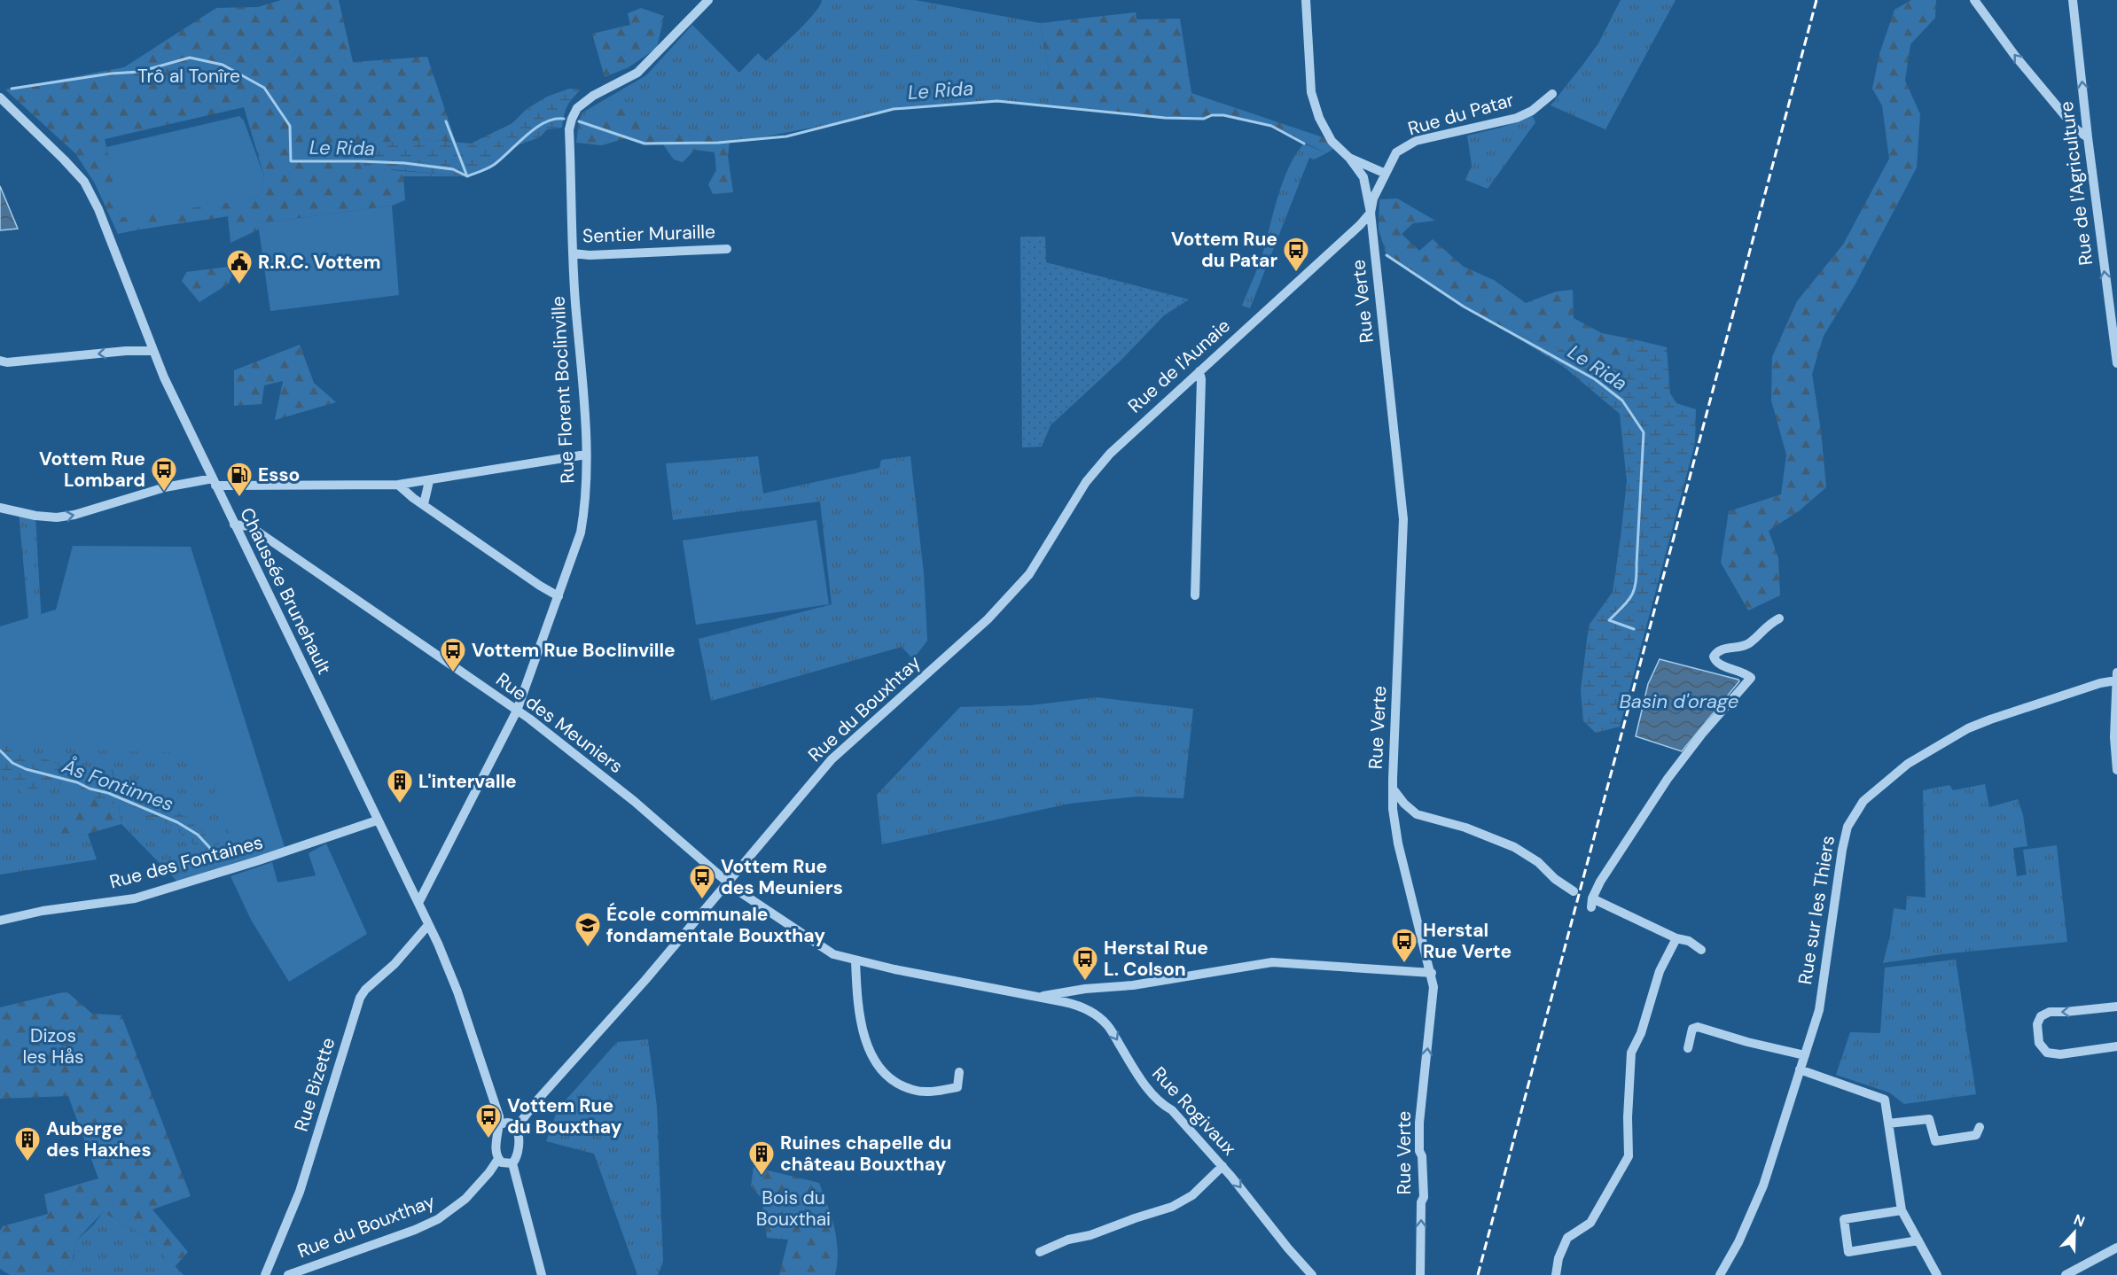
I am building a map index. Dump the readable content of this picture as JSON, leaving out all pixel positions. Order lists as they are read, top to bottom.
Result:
{
  "streets": {
    "street": [
      "Rue du Patar",
      "Rue de l'Agriculture",
      "Sentier Muraille",
      "Rue Verte",
      "Rue de l'Aunaie",
      "Rue Florent Boclinville",
      "Chaussée Brunehault",
      "Rue du Bouxhtay",
      "Rue des Meuniers",
      "Rue des Fontaines",
      "Rue sur les Thiers",
      "Rue Bizette",
      "Rue Rogivaux",
      "Rue du Bouxthay"
    ]
  },
  "crossings": [
    ["Rue du Patar", "Rue Verte"],
    ["Rue du Patar", "Rue de l'Aunaie"],
    ["Sentier Muraille", "Rue Florent Boclinville"],
    ["Rue Verte", "Rue de l'Aunaie"],
    ["Rue de l'Aunaie", "Rue du Bouxhtay"],
    ["Rue Florent Boclinville", "Chaussée Brunehault"],
    ["Rue Florent Boclinville", "Rue des Meuniers"],
    ["Chaussée Brunehault", "Rue des Meuniers"],
    ["Chaussée Brunehault", "Rue des Fontaines"],
    ["Chaussée Brunehault", "Rue Bizette"],
    ["Chaussée Brunehault", "Rue du Bouxthay"],
    ["Rue du Bouxhtay", "Rue des Meuniers"],
    ["Rue des Meuniers", "Rue Rogivaux"]
  ],
  "one_way": ["Rue de l'Agriculture", "Rue Rogivaux"],
  "water": ["Le Rida", "Basin d'orage", "Ås Fontinnes"],
  "parks": ["Trô al Tonîre", "Dizos les Hås", "Bois du Bouxthai"],
  "places": {
    "bus stop": [
      "Vottem Rue du Patar",
      "Vottem Rue Lombard",
      "Vottem Rue Boclinville",
      "Vottem Rue des Meuniers",
      "Herstal Rue Verte",
      "Herstal Rue L. Colson",
      "Vottem Rue du Bouxthay"
    ],
    "public building": ["R.R.C. Vottem"],
    "fuel station": ["Esso"],
    "building": ["L'intervalle", "Auberge des Haxhes", "Ruines chapelle du château Bouxthay"],
    "school or university": ["École communale fondamentale Bouxthay"]
  },
  "north": "top"
}
